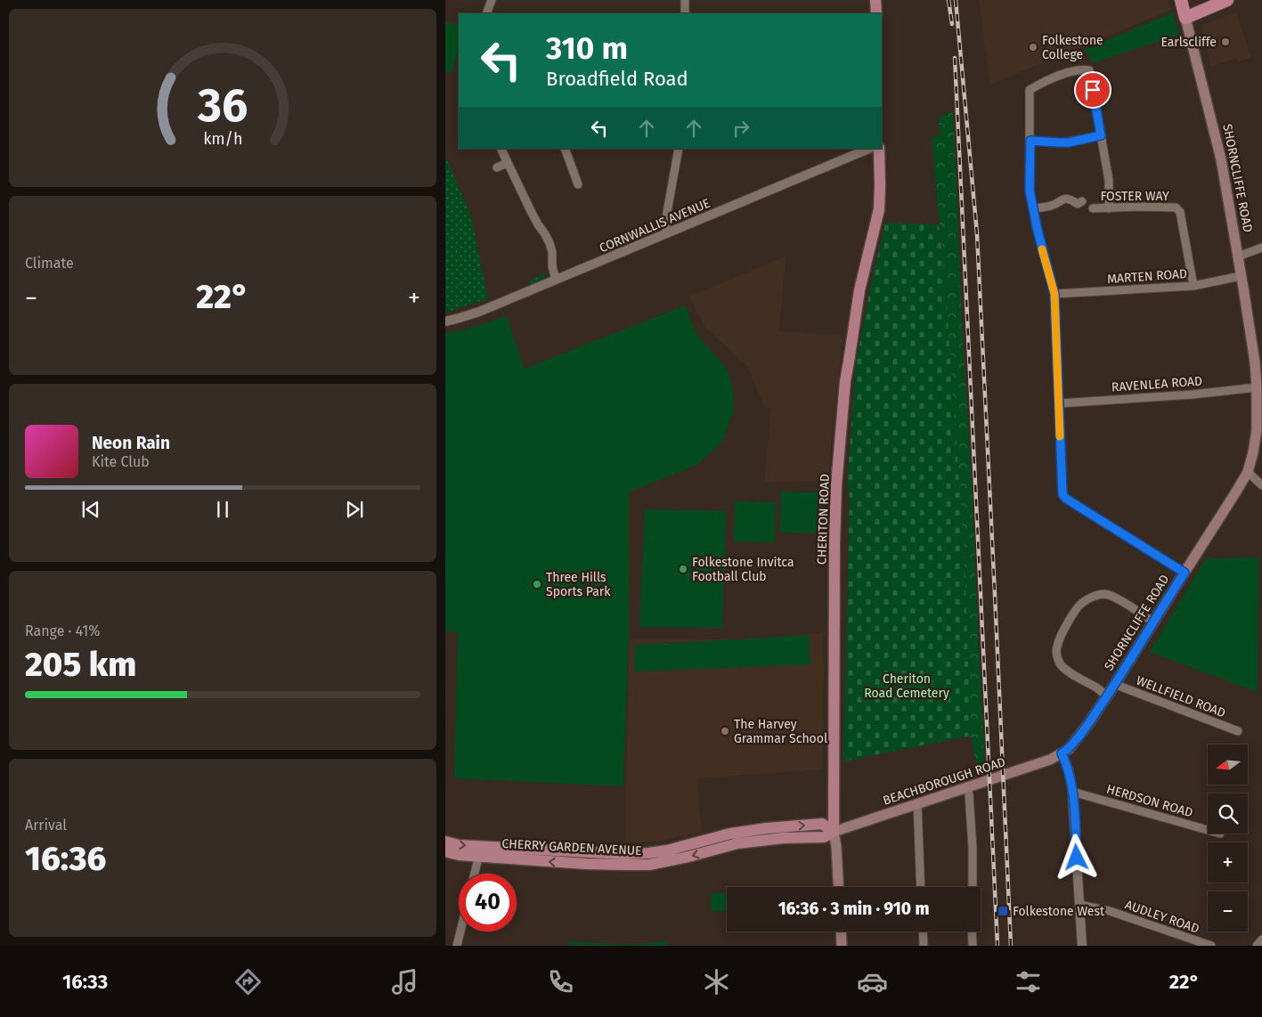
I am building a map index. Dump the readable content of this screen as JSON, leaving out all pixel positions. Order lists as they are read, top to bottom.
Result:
{
  "streets": {
    "highway": ["SHORNCLIFFE ROAD"],
    "main road": ["CHERITON ROAD", "BEACHBOROUGH ROAD", "CHERRY GARDEN AVENUE"],
    "street": [
      "FOSTER WAY",
      "CORNWALLIS AVENUE",
      "MARTEN ROAD",
      "RAVENLEA ROAD",
      "WELLFIELD ROAD",
      "HERDSON ROAD",
      "AUDLEY ROAD"
    ]
  },
  "crossings": [
    ["SHORNCLIFFE ROAD", "MARTEN ROAD"],
    ["SHORNCLIFFE ROAD", "RAVENLEA ROAD"],
    ["SHORNCLIFFE ROAD", "WELLFIELD ROAD"],
    ["SHORNCLIFFE ROAD", "BEACHBOROUGH ROAD"],
    ["FOSTER WAY", "MARTEN ROAD"],
    ["CHERITON ROAD", "BEACHBOROUGH ROAD"],
    ["CHERITON ROAD", "CHERRY GARDEN AVENUE"],
    ["BEACHBOROUGH ROAD", "CHERRY GARDEN AVENUE"]
  ],
  "parks": ["Cheriton Road Cemetery"],
  "places": {
    "other": [
      "Earlscliffe",
      "Folkestone College",
      "Folkestone Invitca Football Club",
      "Three Hills Sports Park",
      "The Harvey Grammar School"
    ],
    "transit": ["Folkestone West"]
  },
  "north": "left",
  "page": {
    "turn": ["310 m", "Broadfield Road"],
    "tile": [
      "Climate",
      ["Range · 41%", "205 km"],
      ["Arrival", "16:36"]
    ],
    "heat": ["−", "22°", "+"],
    "song": ["Neon Rain", "Kite Club"],
    "map_buttons": ["+", "−"],
    "limit": "40",
    "trip": "16:36 · 3 min · 910 m",
    "tabs": ["16:33", "22°"],
    "gauge": ["36", "km/h"]
  }
}
